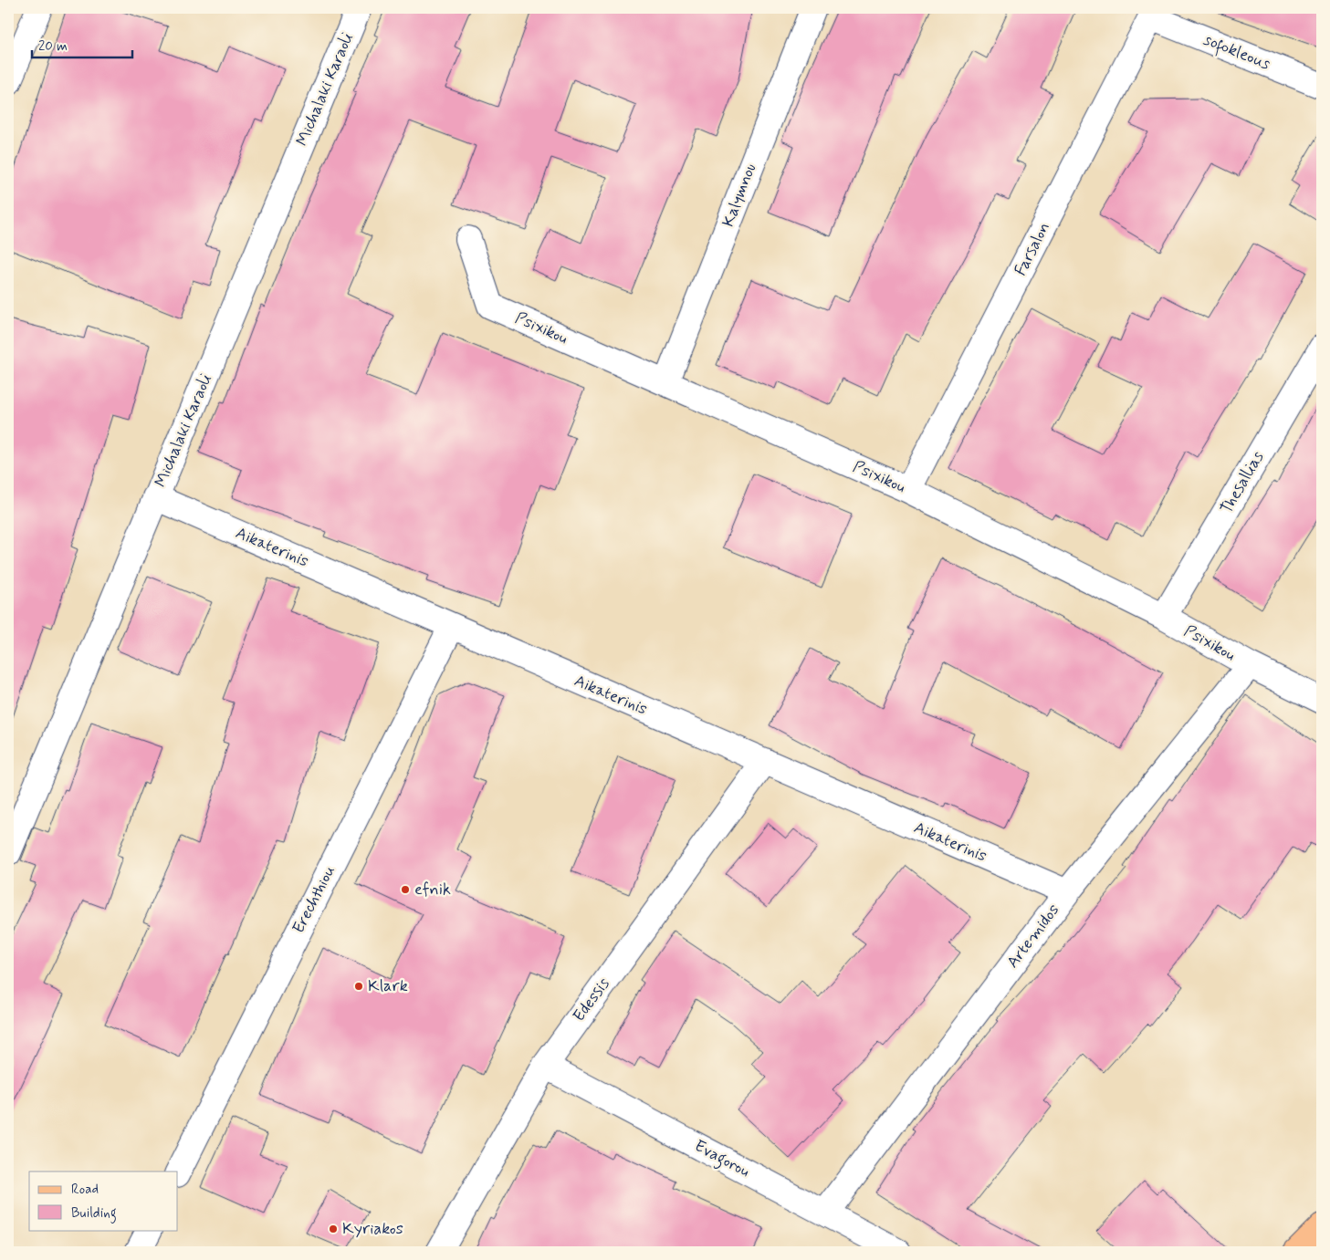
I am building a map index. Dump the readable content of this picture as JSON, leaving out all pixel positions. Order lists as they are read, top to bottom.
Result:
{
  "streets": {
    "street": [
      "sofokleous",
      "Michalaki Karaoli",
      "Kalymnou",
      "Farsalon",
      "Psixikou",
      "Thesallias",
      "Aikaterinis",
      "Erechthiou",
      "Artemidos",
      "Edessis",
      "Evagorou"
    ]
  },
  "crossings": [
    ["sofokleous", "Farsalon"],
    ["Michalaki Karaoli", "Aikaterinis"],
    ["Kalymnou", "Psixikou"],
    ["Farsalon", "Psixikou"],
    ["Psixikou", "Thesallias"],
    ["Psixikou", "Artemidos"],
    ["Aikaterinis", "Erechthiou"],
    ["Aikaterinis", "Artemidos"],
    ["Aikaterinis", "Edessis"],
    ["Artemidos", "Evagorou"],
    ["Edessis", "Evagorou"]
  ],
  "places": ["efnik", "Klark", "Kyriakos"],
  "legend": ["Road", "Building"],
  "scale_bar": "20 m"
}
